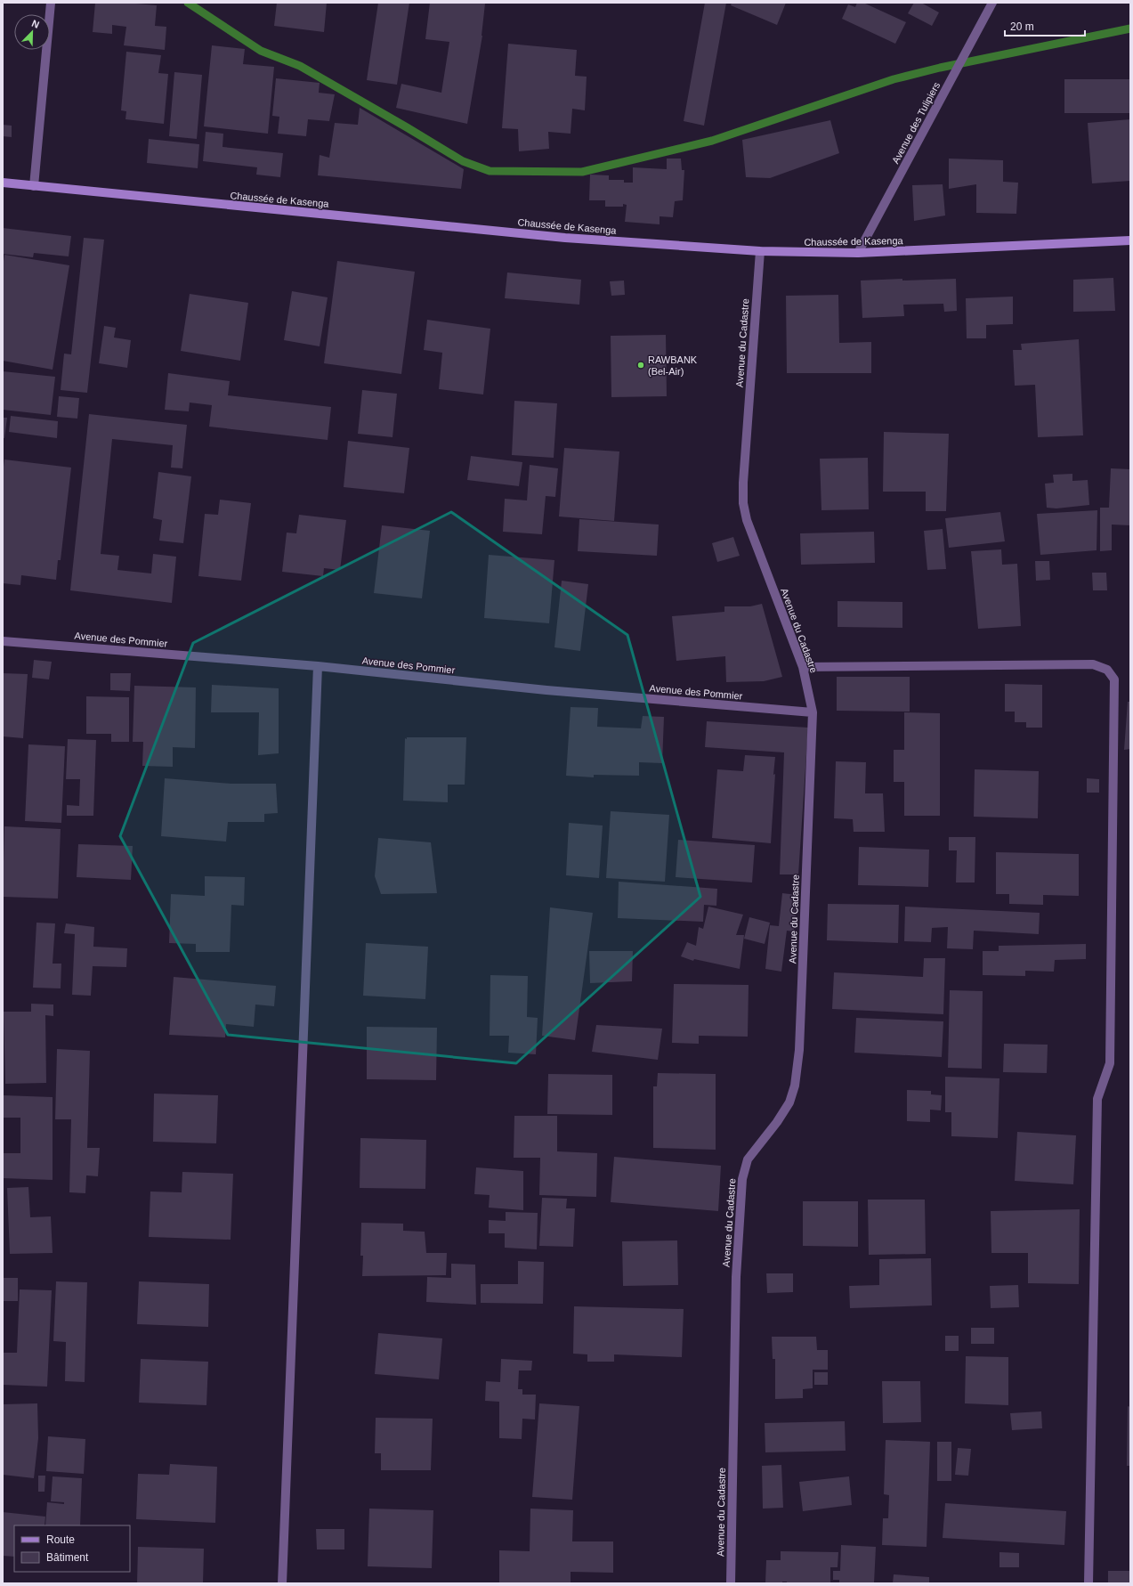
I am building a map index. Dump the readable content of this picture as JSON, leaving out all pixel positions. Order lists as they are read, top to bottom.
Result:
{
  "streets": {
    "main road": ["Chaussée de Kasenga"],
    "street": ["Avenue des Tulipiers", "Avenue du Cadastre", "Avenue des Pommier"]
  },
  "crossings": [
    ["Avenue des Tulipiers", "Chaussée de Kasenga"],
    ["Chaussée de Kasenga", "Avenue du Cadastre"],
    ["Avenue du Cadastre", "Avenue des Pommier"]
  ],
  "places": ["RAWBANK (Bel-Air)"],
  "legend": ["Route", "Bâtiment"],
  "scale_bar": "20 m",
  "north": "top right"
}
